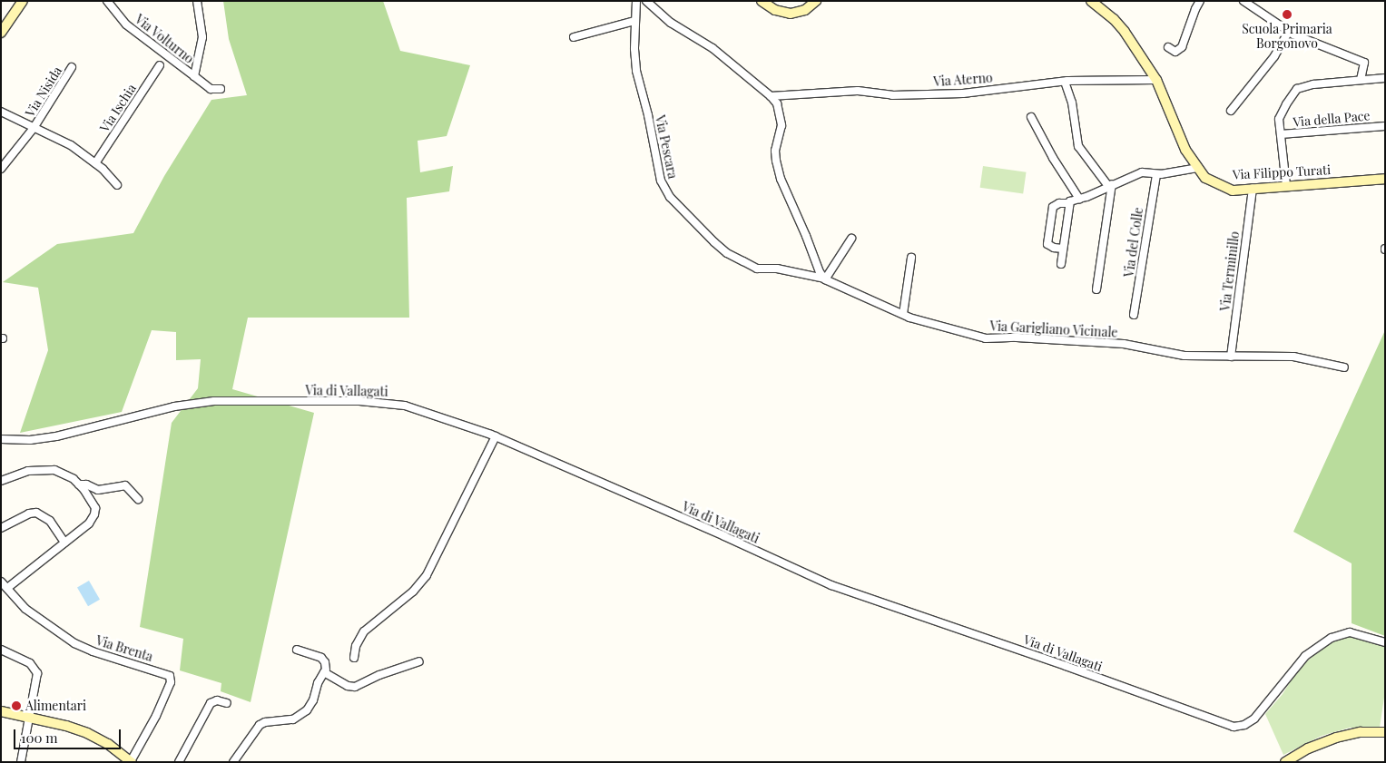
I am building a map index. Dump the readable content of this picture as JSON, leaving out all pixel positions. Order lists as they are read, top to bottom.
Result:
{
  "streets": {
    "main road": ["Via Filippo Turati"],
    "street": [
      "Via Volturno",
      "Via Aterno",
      "Via Nisida",
      "Via Ischia",
      "Via della Pace",
      "Via Pescara",
      "Via del Colle",
      "Via Terminillo",
      "Via Garigliano Vicinale",
      "Via di Vallagati",
      "Via Brenta"
    ]
  },
  "crossings": [
    ["Via Aterno", "Via Filippo Turati"],
    ["Via Pescara", "Via Garigliano Vicinale"],
    ["Via Filippo Turati", "Via Terminillo"],
    ["Via Terminillo", "Via Garigliano Vicinale"]
  ],
  "places": ["Scuola Primaria Borgonovo", "Alimentari"],
  "scale_bar": "100 m"
}
